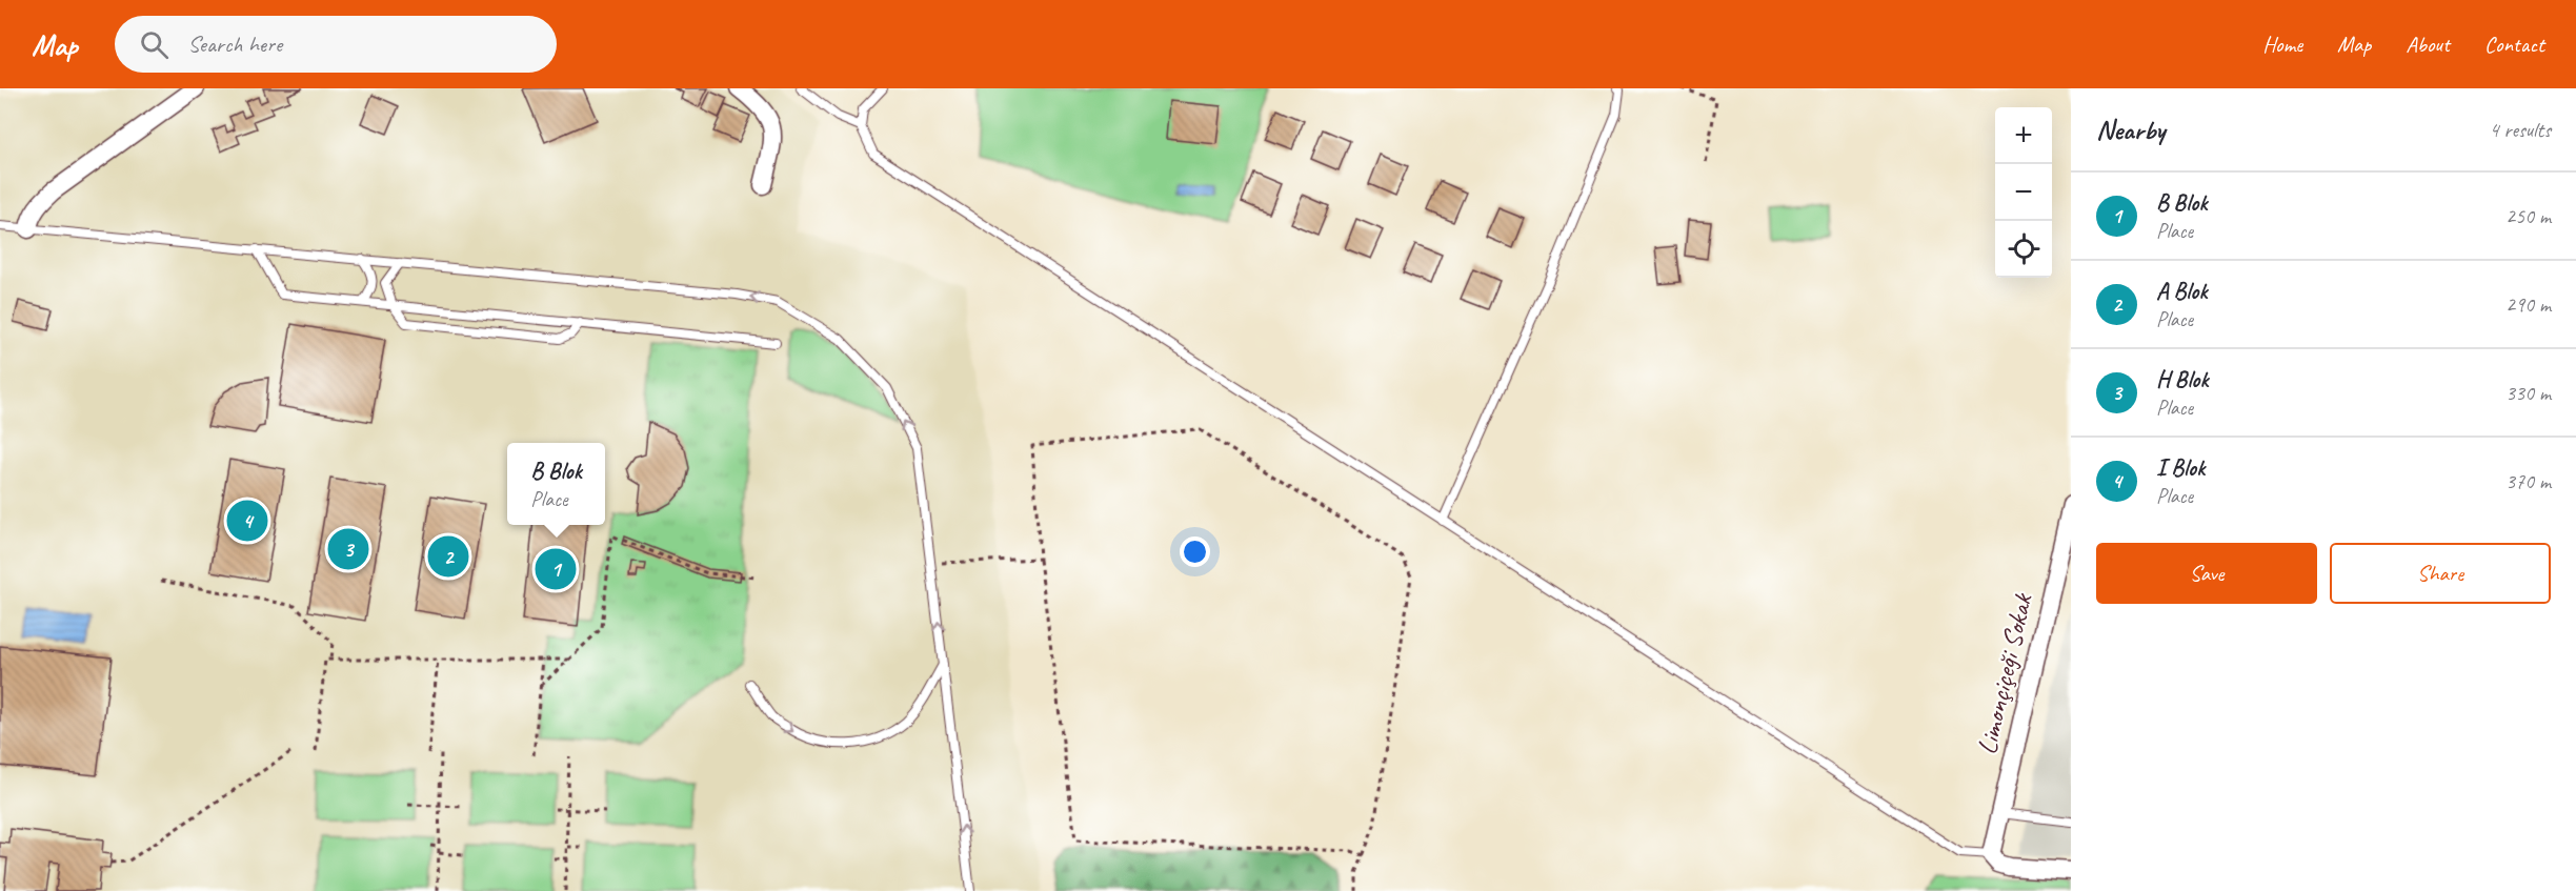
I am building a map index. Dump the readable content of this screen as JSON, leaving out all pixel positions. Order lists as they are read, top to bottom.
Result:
{
  "streets": {
    "street": ["Limonçiçeği Sokak"]
  },
  "page": {
    "header": "Map",
    "search": "Search here",
    "nav": [
      "Home",
      "Map",
      "About",
      "Contact"
    ],
    "heading": ["Nearby", "4 results"],
    "map_buttons": ["+", "−"],
    "list": [
      {
        "mark": "1",
        "name": "B Blok",
        "note": "Place",
        "value": "250 m"
      },
      {
        "mark": "2",
        "name": "A Blok",
        "note": "Place",
        "value": "290 m"
      },
      {
        "mark": "3",
        "name": "H Blok",
        "note": "Place",
        "value": "330 m"
      },
      {
        "mark": "4",
        "name": "I Blok",
        "note": "Place",
        "value": "370 m"
      }
    ],
    "popup": ["B Blok", "Place"],
    "pins": [
      "4",
      "3",
      "2",
      "1"
    ],
    "buttons": ["Save", "Share"]
  }
}
